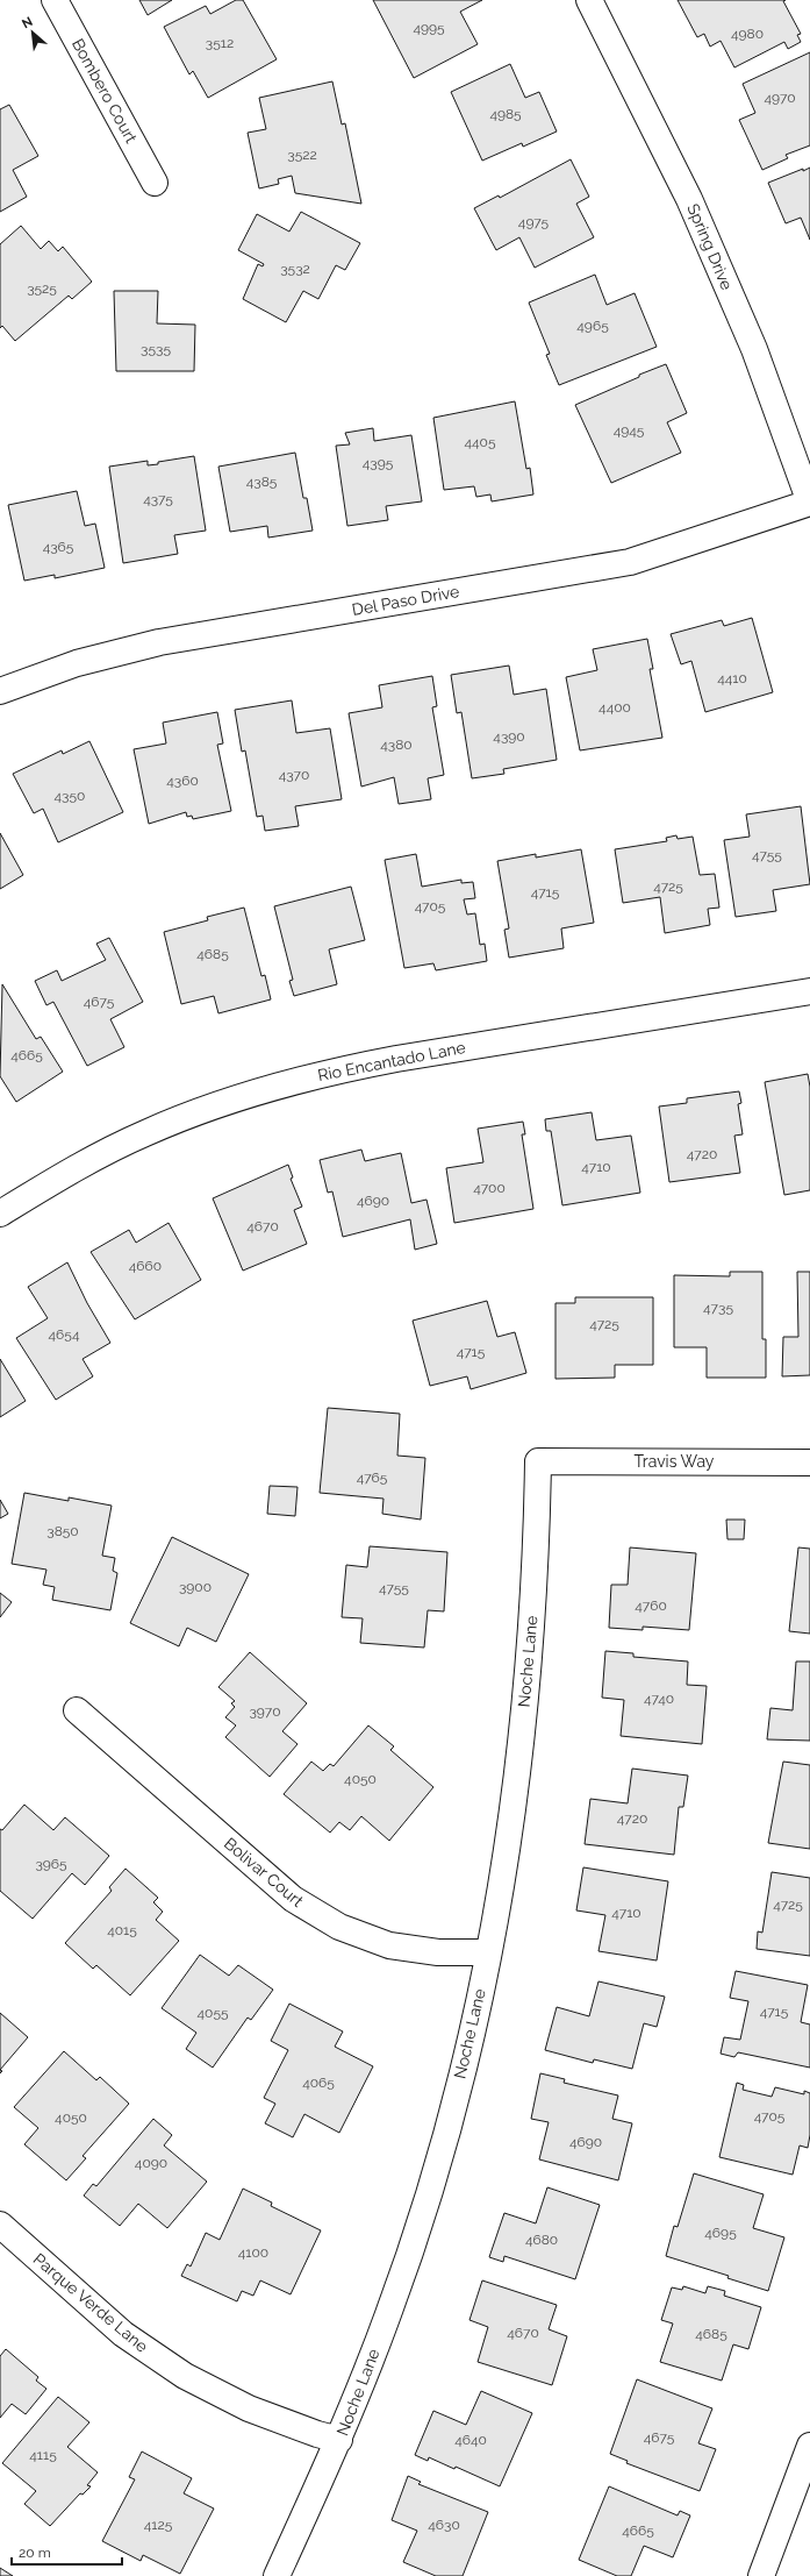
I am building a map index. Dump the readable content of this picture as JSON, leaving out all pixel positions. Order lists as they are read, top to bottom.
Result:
{
  "streets": {
    "street": [
      "Bombero Court",
      "Spring Drive",
      "Del Paso Drive",
      "Rio Encantado Lane",
      "Travis Way",
      "Noche Lane",
      "Bolivar Court",
      "Parque Verde Lane"
    ]
  },
  "crossings": [
    ["Spring Drive", "Del Paso Drive"],
    ["Travis Way", "Noche Lane"],
    ["Noche Lane", "Bolivar Court"],
    ["Noche Lane", "Parque Verde Lane"]
  ],
  "house_numbers": [
    "4995",
    "4980",
    "3512",
    "4970",
    "4985",
    "3522",
    "4975",
    "3532",
    "3525",
    "4965",
    "3535",
    "4945",
    "4405",
    "4395",
    "4385",
    "4375",
    "4365",
    "4410",
    "4400",
    "4390",
    "4380",
    "4370",
    "4360",
    "4350",
    "4755",
    "4725",
    "4715",
    "4705",
    "4685",
    "4675",
    "4665",
    "4720",
    "4710",
    "4700",
    "4690",
    "4670",
    "4660",
    "4735",
    "4725",
    "4654",
    "4715",
    "4765",
    "3850",
    "3900",
    "4755",
    "4760",
    "4740",
    "3970",
    "4050",
    "4720",
    "3965",
    "4725",
    "4710",
    "4015",
    "4715",
    "4055",
    "4065",
    "4705",
    "4050",
    "4690",
    "4090",
    "4695",
    "4680",
    "4100",
    "4670",
    "4685",
    "4675",
    "4640",
    "4115",
    "4125",
    "4630",
    "4665"
  ],
  "scale_bar": "20 m",
  "north": "top left"
}
